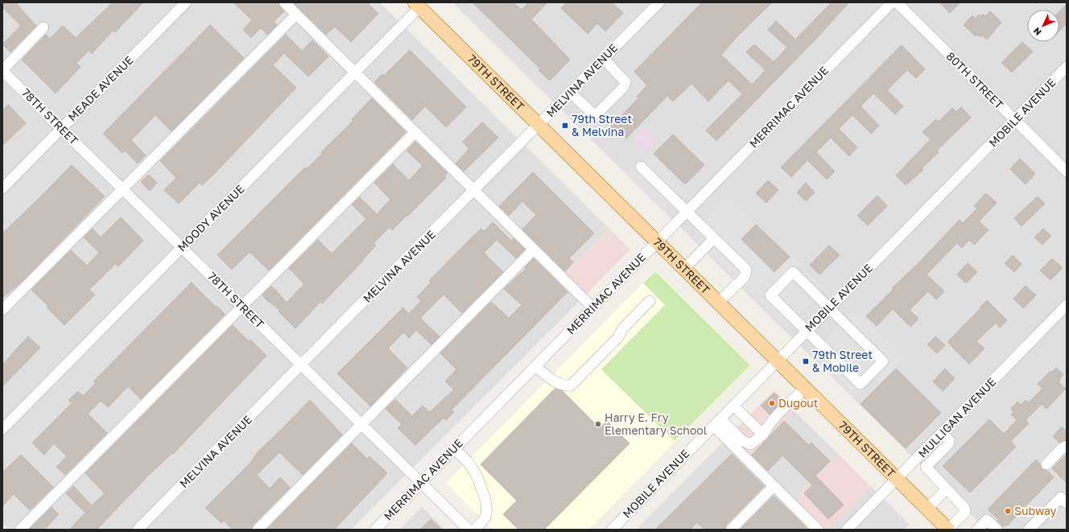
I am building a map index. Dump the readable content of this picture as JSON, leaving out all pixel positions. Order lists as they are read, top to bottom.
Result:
{
  "streets": {
    "main road": ["79TH STREET"],
    "street": [
      "MELVINA AVENUE",
      "80TH STREET",
      "MEADE AVENUE",
      "MERRIMAC AVENUE",
      "MOBILE AVENUE",
      "78TH STREET",
      "MOODY AVENUE",
      "MULLIGAN AVENUE"
    ]
  },
  "crossings": [
    ["MELVINA AVENUE", "79TH STREET"],
    ["MELVINA AVENUE", "78TH STREET"],
    ["80TH STREET", "MOBILE AVENUE"],
    ["79TH STREET", "MERRIMAC AVENUE"],
    ["79TH STREET", "MOBILE AVENUE"],
    ["79TH STREET", "MOODY AVENUE"],
    ["79TH STREET", "MULLIGAN AVENUE"],
    ["MEADE AVENUE", "78TH STREET"],
    ["MERRIMAC AVENUE", "78TH STREET"],
    ["78TH STREET", "MOODY AVENUE"]
  ],
  "places": {
    "transit": ["79th Street & Melvina", "79th Street & Mobile"],
    "other": ["Dugout", "Harry E. Fry Elementary School", "Subway"]
  },
  "north": "bottom left"
}
